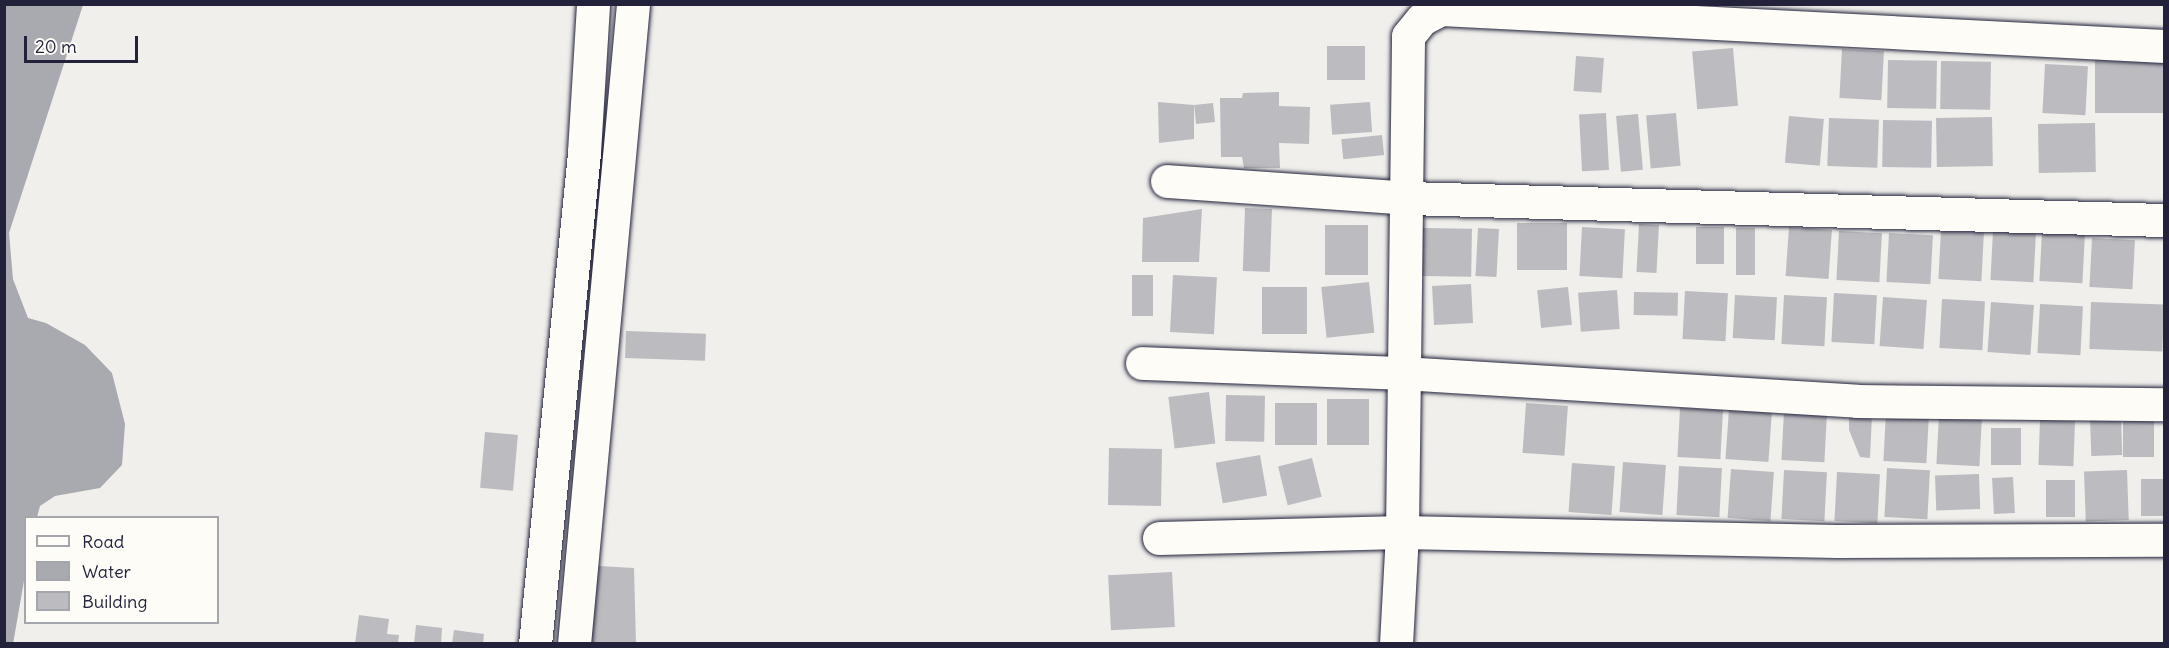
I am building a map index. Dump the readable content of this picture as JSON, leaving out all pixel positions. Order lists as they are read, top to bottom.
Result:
{
  "legend": ["Road", "Water", "Building"],
  "scale_bar": "20 m"
}
